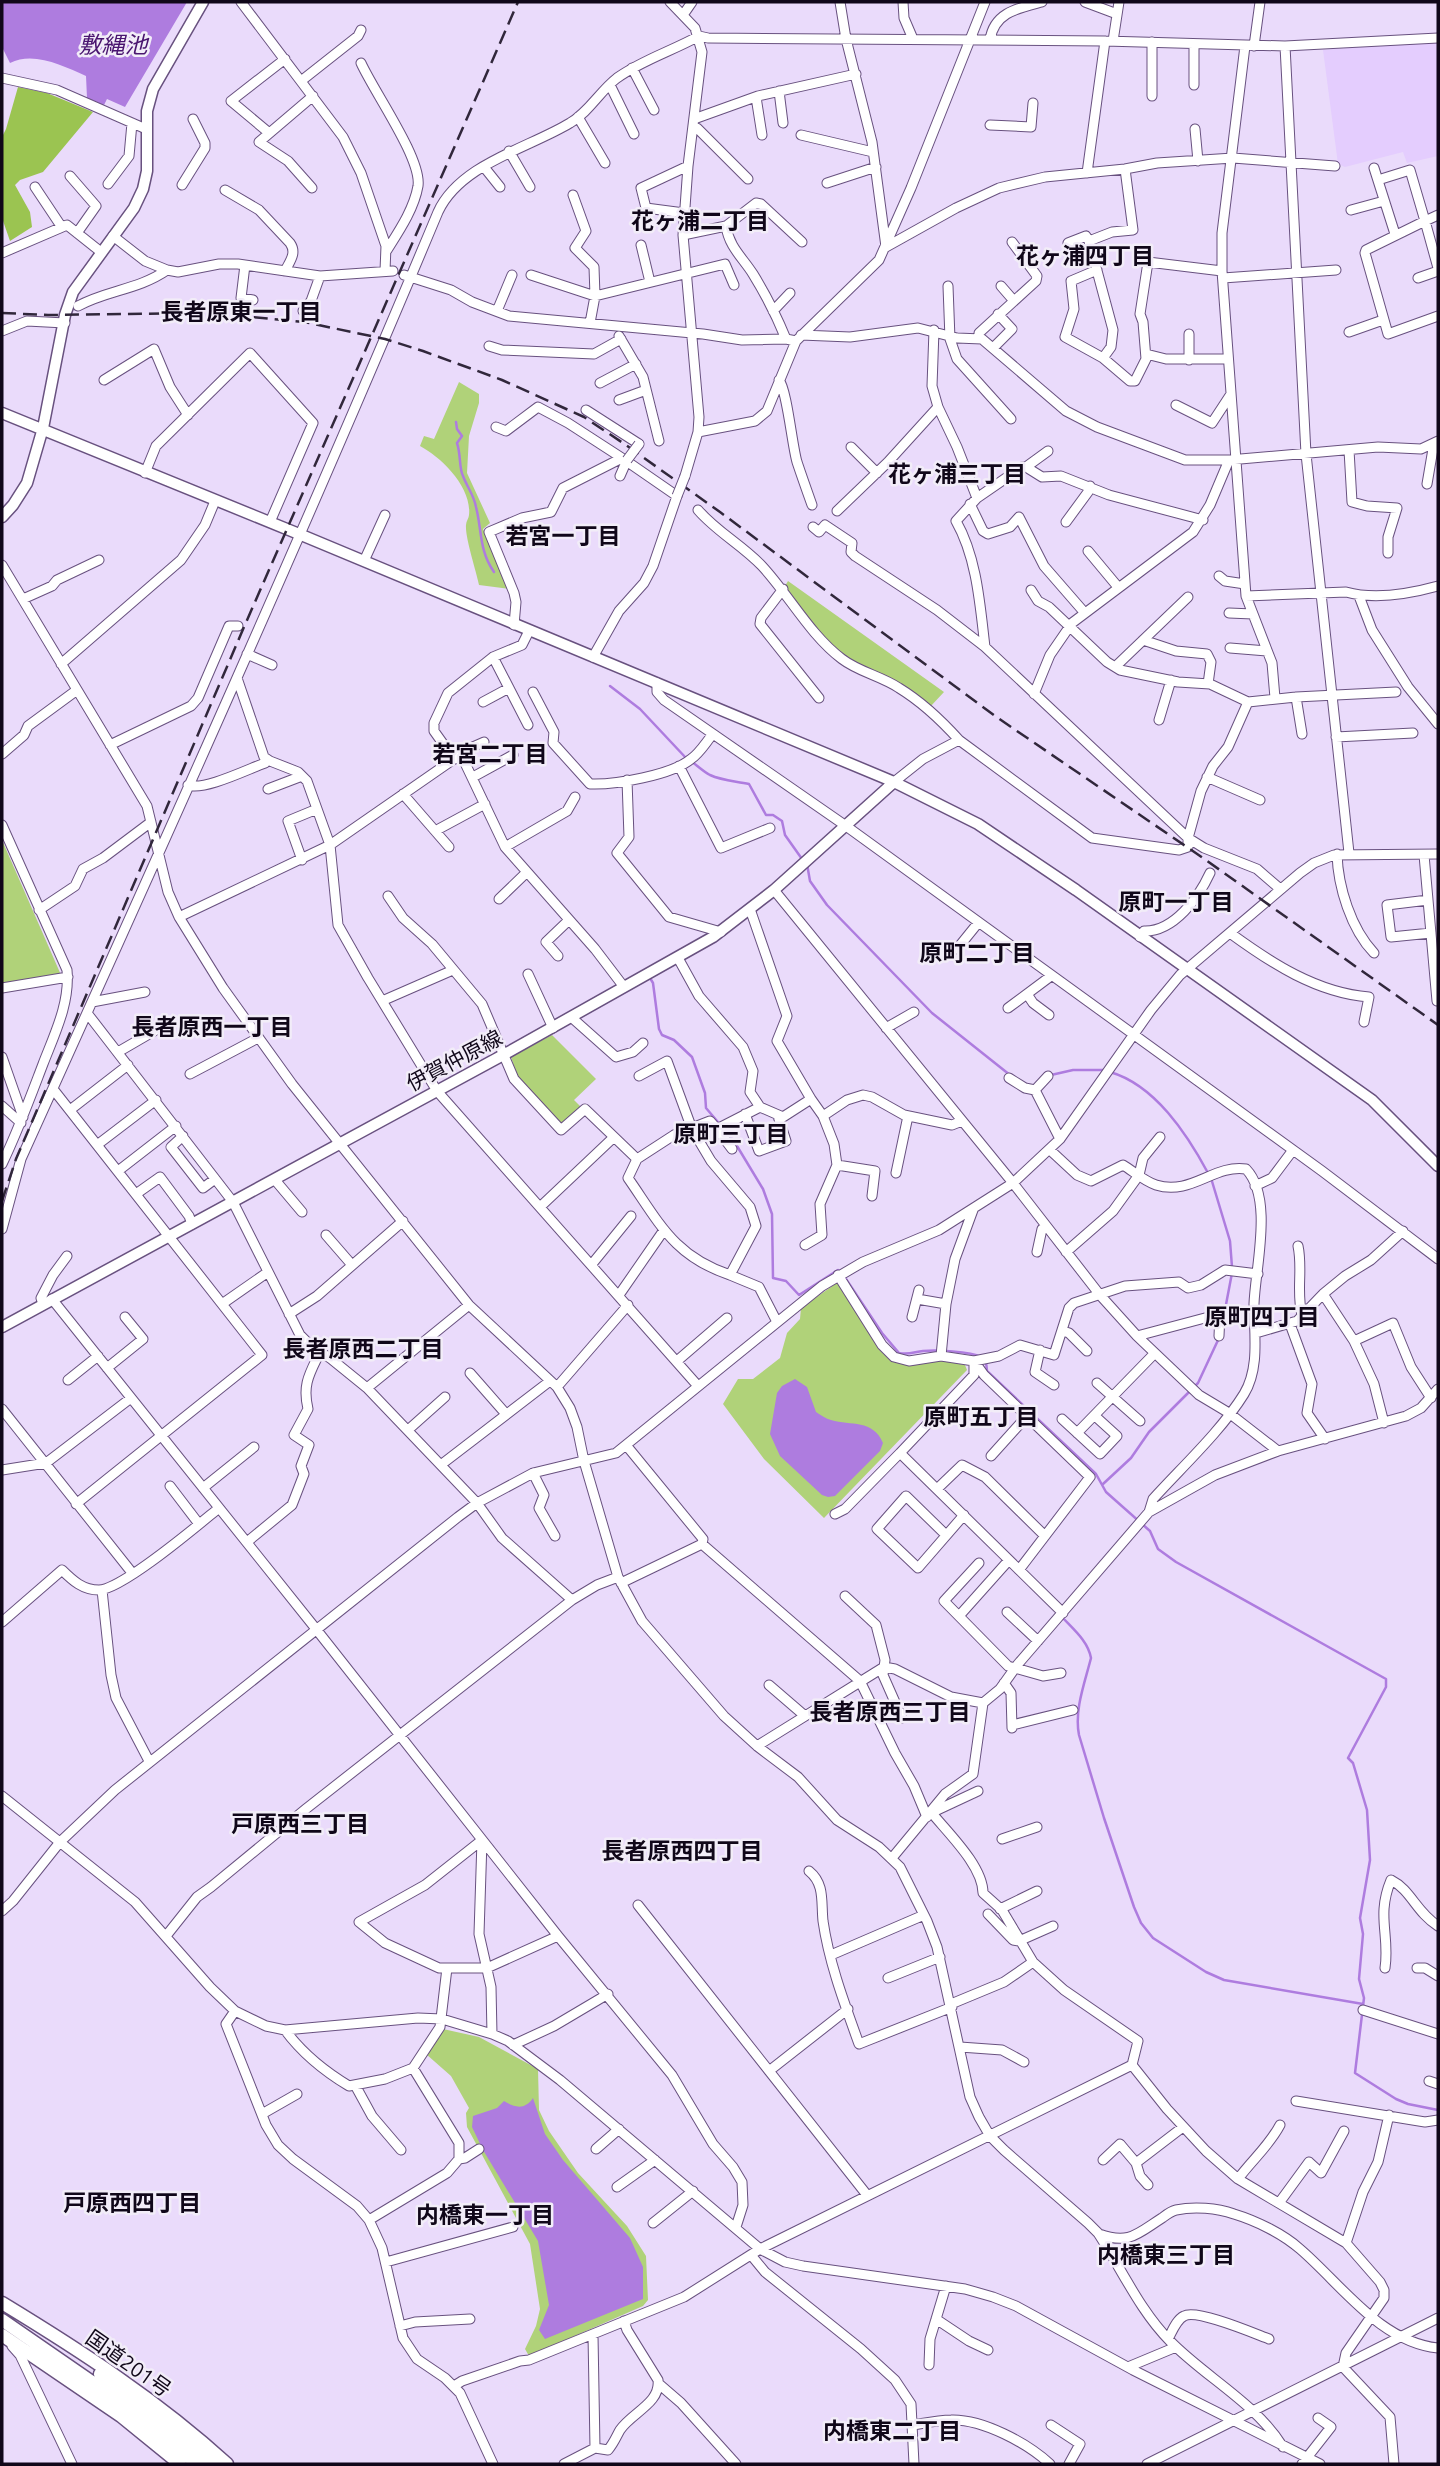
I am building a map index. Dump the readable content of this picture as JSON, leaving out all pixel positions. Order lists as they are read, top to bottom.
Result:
{
  "streets": {
    "highway": ["国道201号"],
    "main road": ["伊賀仲原線"]
  },
  "districts": [
    "花ヶ浦二丁目",
    "花ヶ浦四丁目",
    "長者原東一丁目",
    "花ヶ浦三丁目",
    "若宮一丁目",
    "若宮二丁目",
    "原町一丁目",
    "原町二丁目",
    "長者原西一丁目",
    "原町三丁目",
    "原町四丁目",
    "長者原西二丁目",
    "原町五丁目",
    "長者原西三丁目",
    "戸原西三丁目",
    "長者原西四丁目",
    "戸原西四丁目",
    "内橋東一丁目",
    "内橋東三丁目",
    "内橋東二丁目"
  ],
  "water": ["敷縄池"]
}
